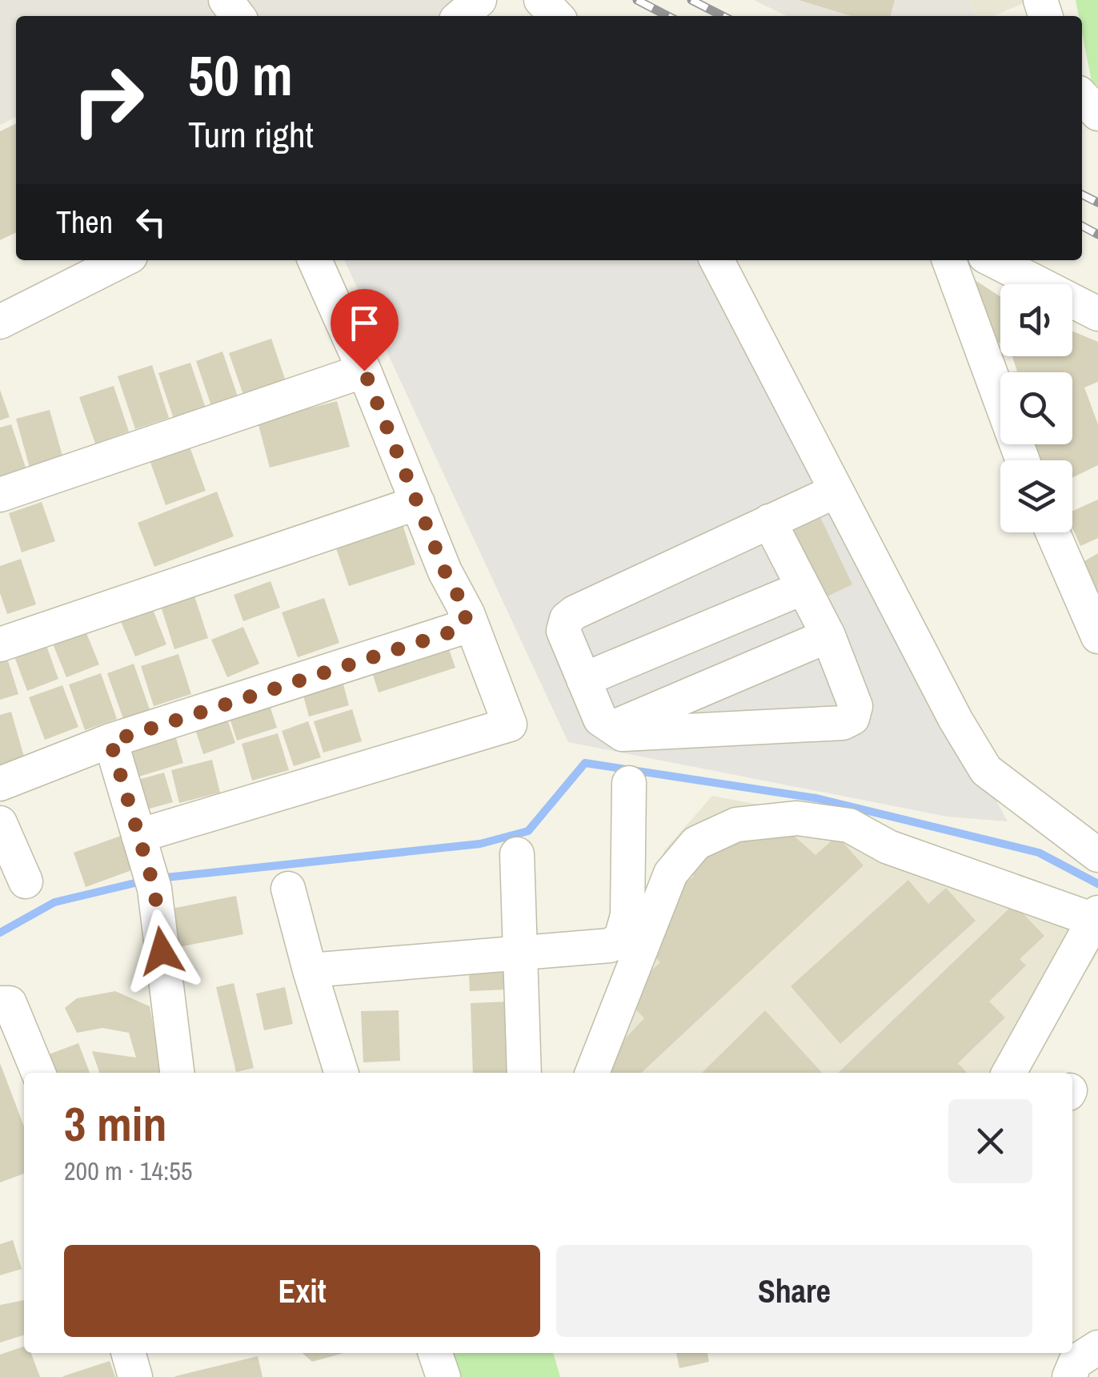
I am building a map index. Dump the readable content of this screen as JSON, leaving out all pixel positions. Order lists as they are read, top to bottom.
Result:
{
  "page": {
    "turn": ["50 m", "Turn right"],
    "then": "Then",
    "heading": ["3 min", "200 m · 14:55"],
    "buttons": ["Exit", "Share"]
  }
}
